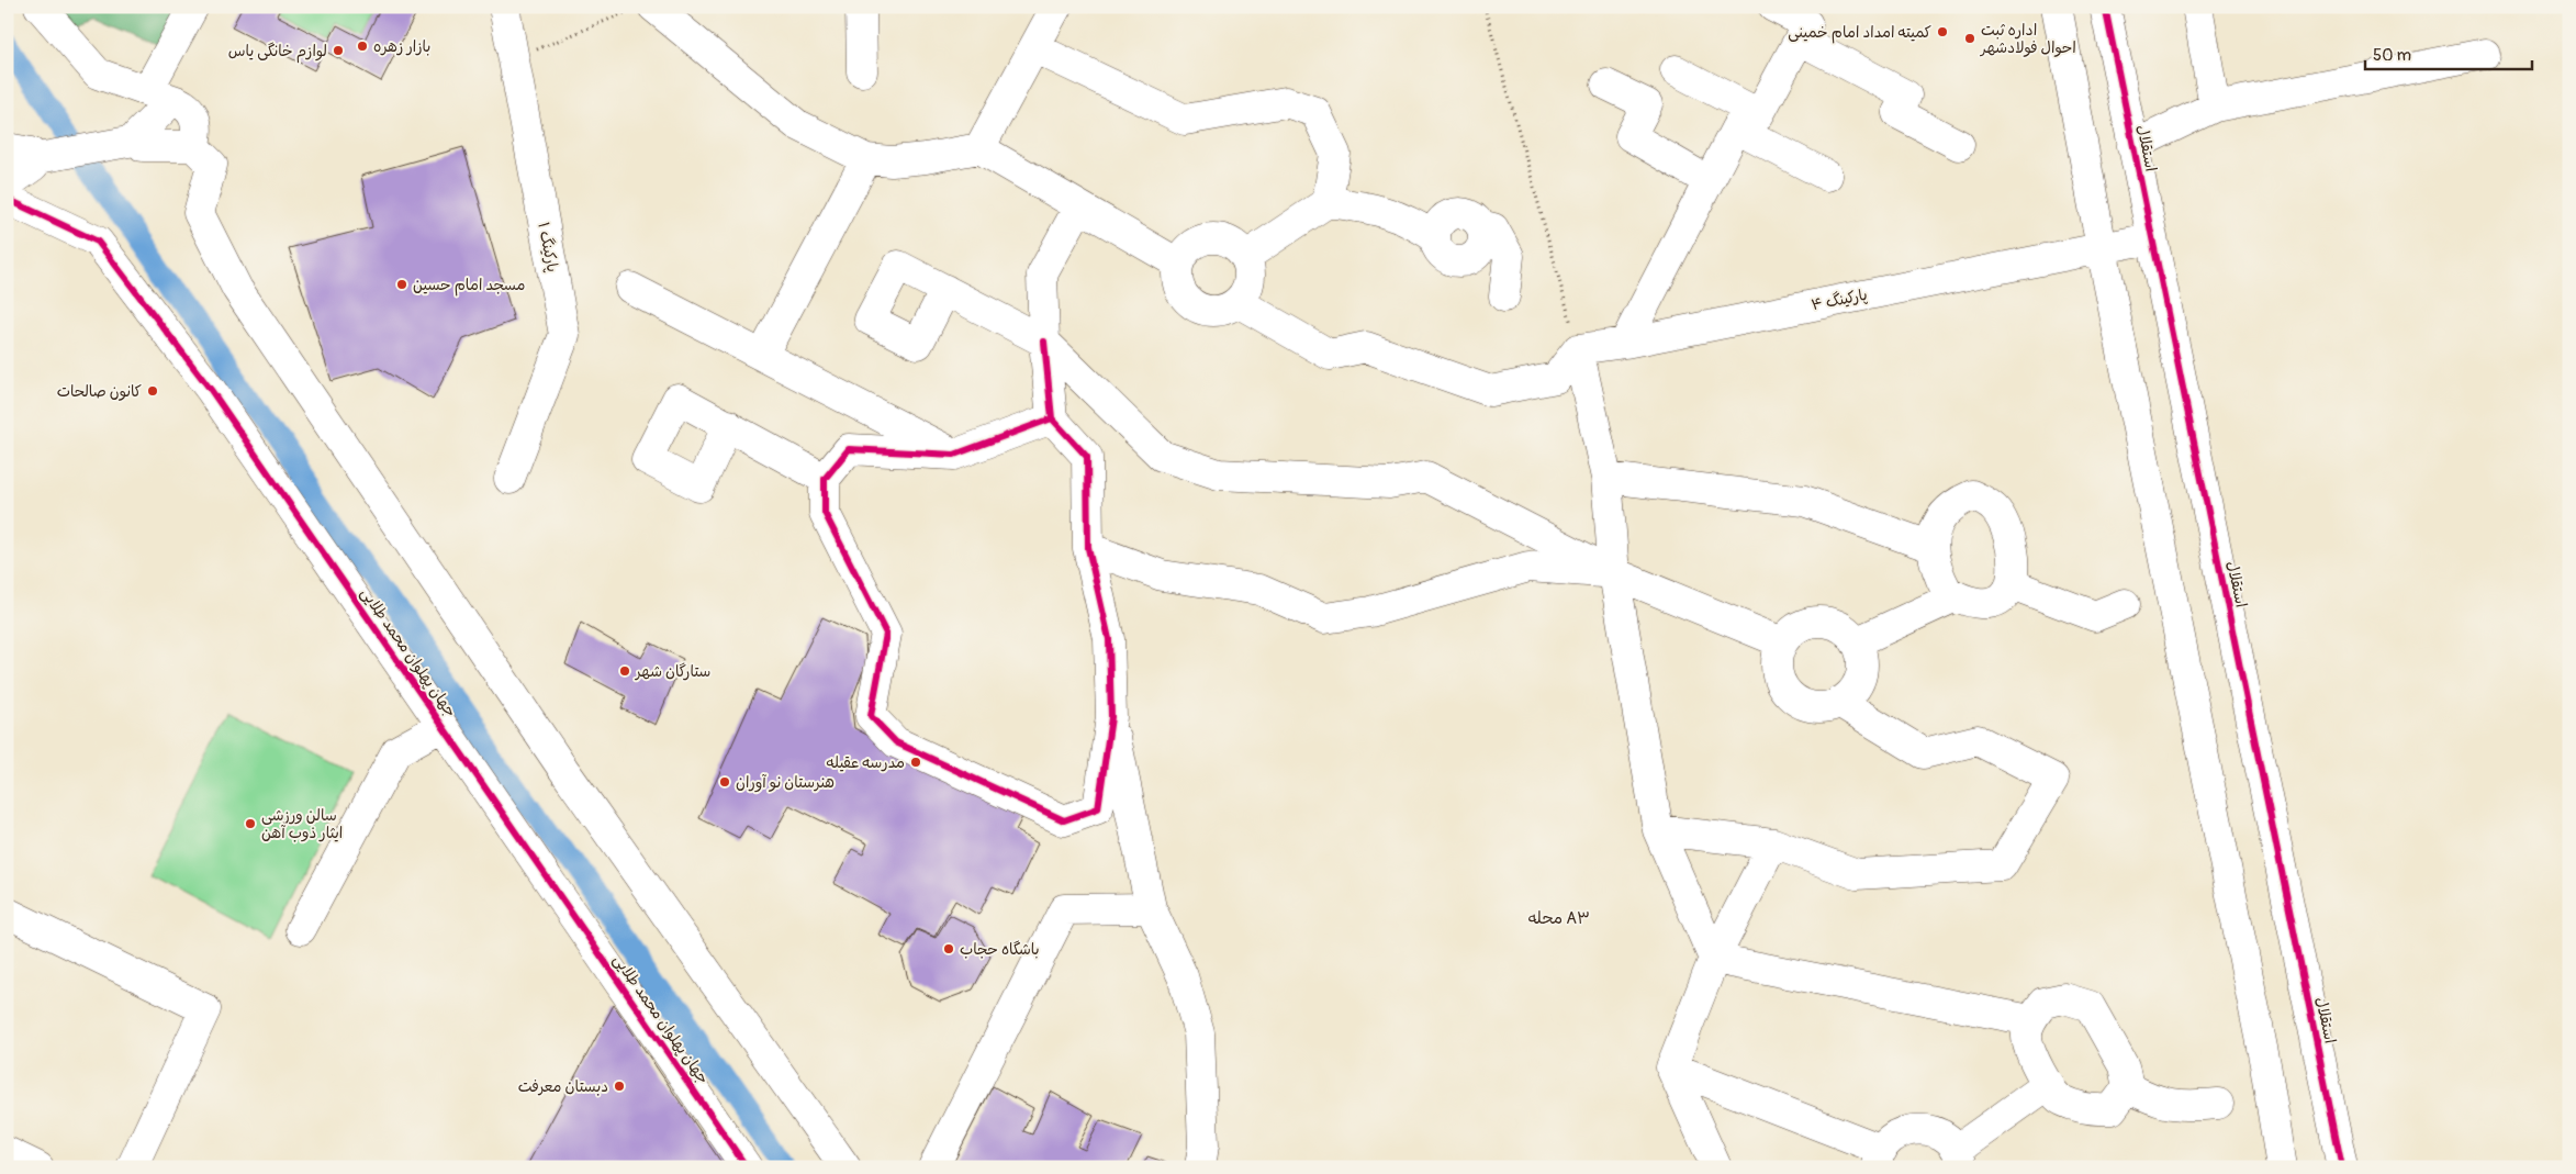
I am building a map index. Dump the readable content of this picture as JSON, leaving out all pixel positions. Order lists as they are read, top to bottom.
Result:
{
  "streets": {
    "street": [
      "استقلال",
      "پارکینگ ۱",
      "پارکینگ ۴",
      "جهان پهلوان محمد طلایی"
    ]
  },
  "crossings": [
    ["استقلال", "پارکینگ ۴"]
  ],
  "districts": ["محله A۳"],
  "places": [
    "کمیته امداد امام خمینی",
    "اداره ثبت احوال فولادشهر",
    "بازار زهره",
    "لوازم خانگی یاس",
    "مسجد امام حسین",
    "کانون صالحات",
    "ستارگان شهر",
    "مدرسه عقیله",
    "هنرستان نو آوران",
    "سالن ورزشی ایثار ذوب آهن",
    "باشگاه حجاب",
    "دبستان معرفت"
  ],
  "scale_bar": "50 m"
}
